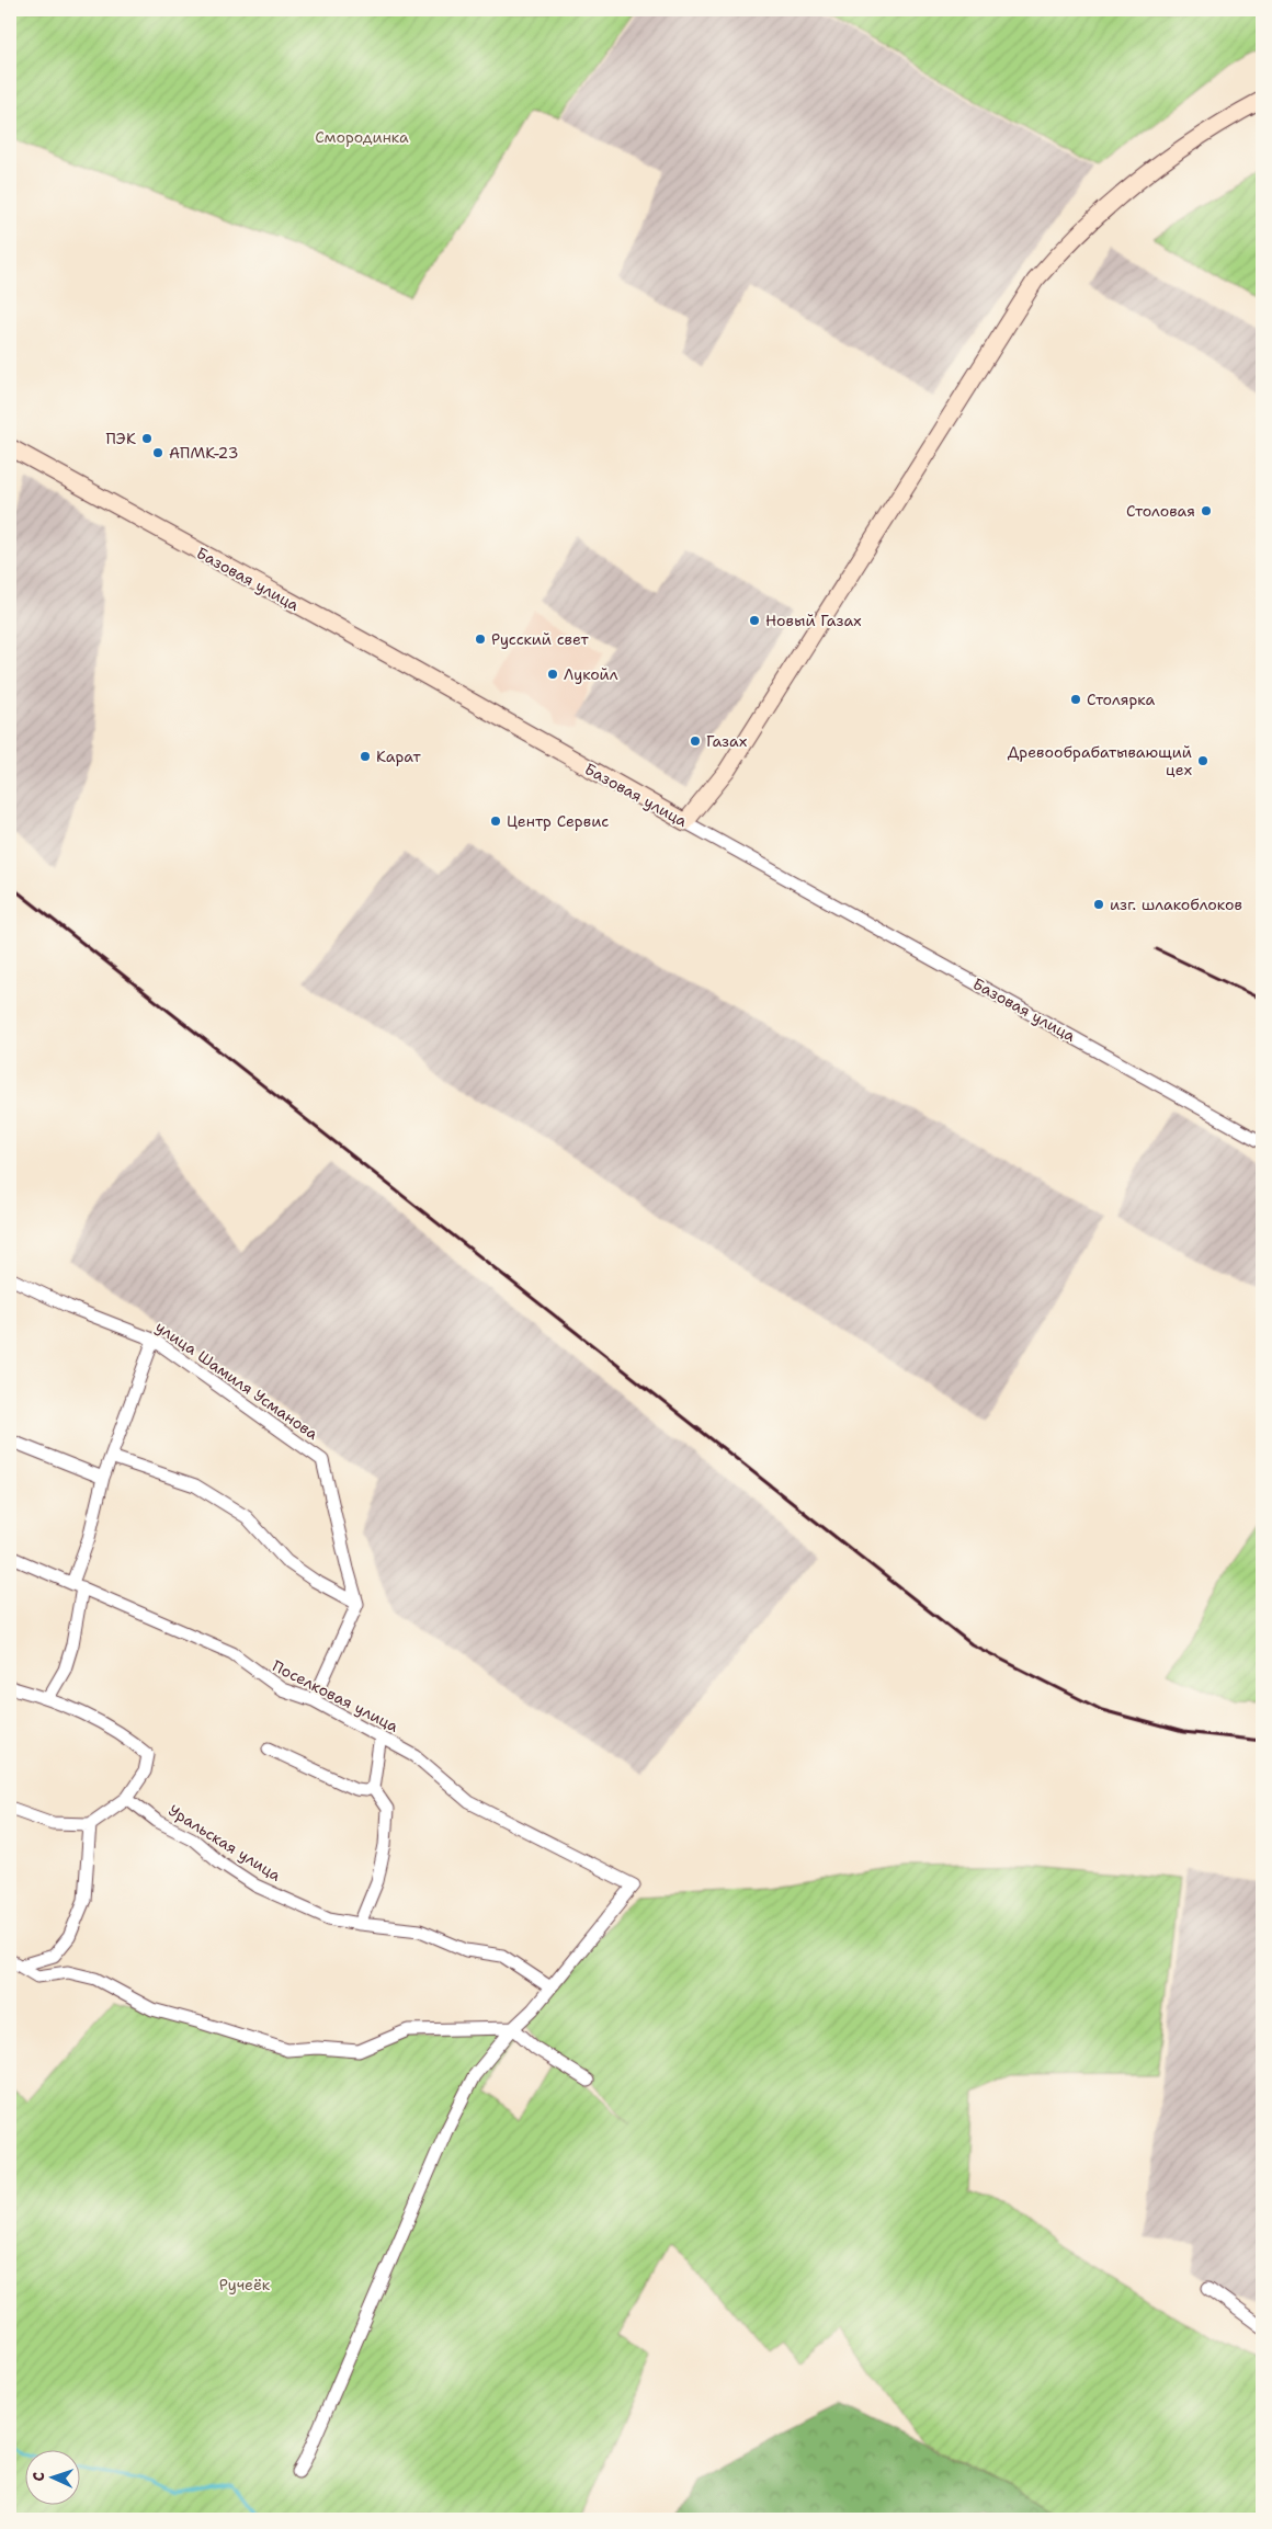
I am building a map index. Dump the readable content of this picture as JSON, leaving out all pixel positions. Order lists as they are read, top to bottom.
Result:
{
  "streets": {
    "main road": ["Базовая улица"],
    "street": ["улица Шамиля Усманова", "Поселковая улица", "Уральская улица"]
  },
  "crossings": [
    ["Поселковая улица", "Уральская улица"]
  ],
  "parks": ["Смородинка", "Ручеёк"],
  "places": [
    "ПЭК",
    "АПМК-23",
    "Столовая",
    "Новый Газах",
    "Русский свет",
    "Лукойл",
    "Столярка",
    "Газах",
    "Карат",
    "Древообрабатывающий цех",
    "Центр Сервис",
    "изг. шлакоблоков"
  ],
  "north": "left"
}
